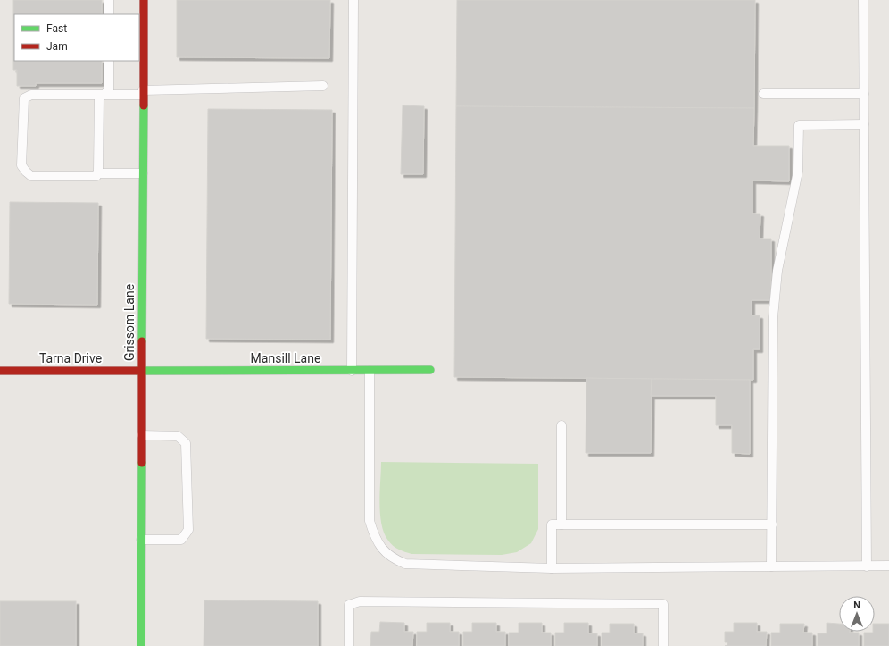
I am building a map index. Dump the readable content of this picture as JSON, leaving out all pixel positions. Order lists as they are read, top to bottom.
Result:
{
  "streets": {
    "street": ["Grissom Lane", "Tarna Drive", "Mansill Lane"]
  },
  "crossings": [
    ["Grissom Lane", "Tarna Drive"],
    ["Grissom Lane", "Mansill Lane"],
    ["Tarna Drive", "Mansill Lane"]
  ],
  "legend": ["Fast", "Jam"],
  "north": "top"
}
